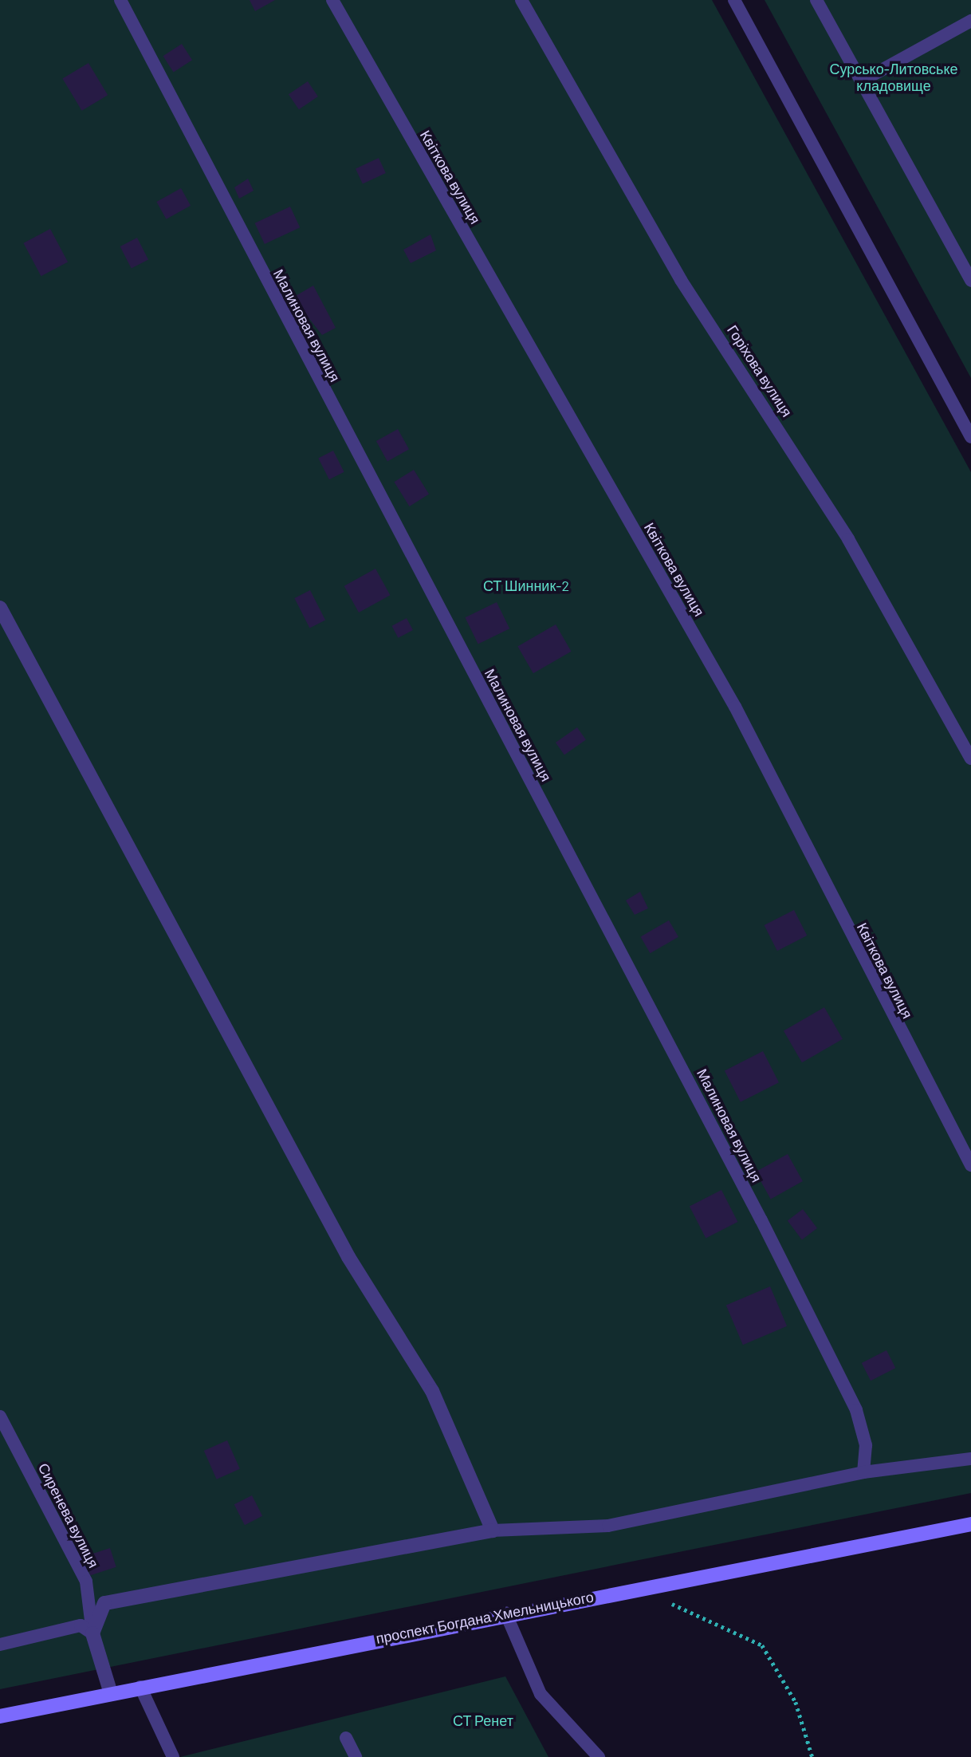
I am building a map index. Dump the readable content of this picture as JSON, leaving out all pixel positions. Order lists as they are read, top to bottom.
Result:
{
  "streets": {
    "main road": ["проспект Богдана Хмельницького"],
    "lane": [
      "Квіткова вулиця",
      "Малиновая вулиця",
      "Горіхова вулиця",
      "Сиренева вулиця"
    ]
  },
  "parks": ["Сурсько-Литовське кладовище", "СТ Шинник-2", "СТ Ренет"]
}
